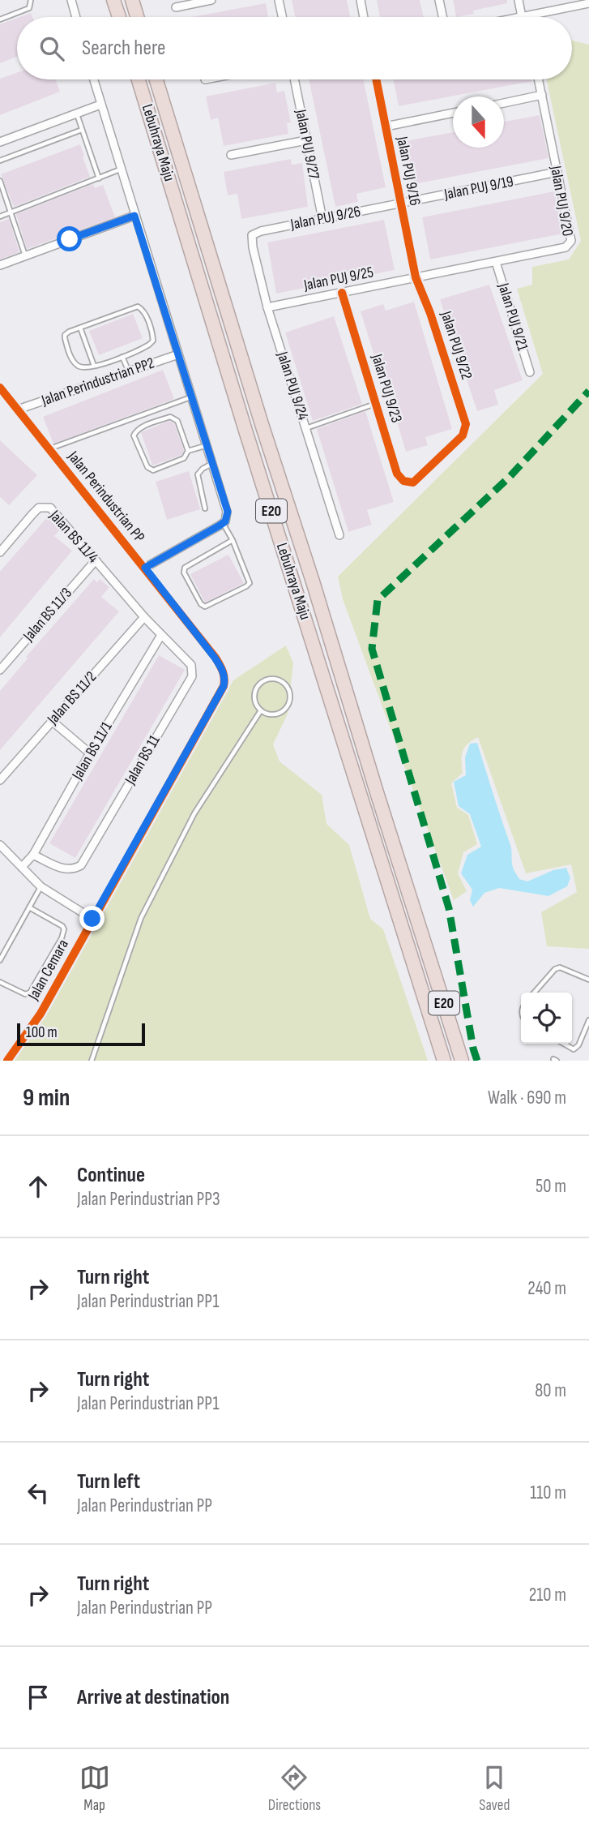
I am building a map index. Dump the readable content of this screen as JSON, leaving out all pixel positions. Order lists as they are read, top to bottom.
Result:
{
  "streets": {
    "highway": ["Lebuhraya Maju", "E20"],
    "street": [
      "Jalan PUJ 9/27",
      "Jalan PUJ 9/16",
      "Jalan PUJ 9/19",
      "Jalan PUJ 9/20",
      "Jalan PUJ 9/26",
      "Jalan PUJ 9/25",
      "Jalan PUJ 9/21",
      "Jalan PUJ 9/22",
      "Jalan Perindustrian PP2",
      "Jalan PUJ 9/24",
      "Jalan PUJ 9/23",
      "Jalan Perindustrian PP",
      "Jalan BS 11/4",
      "Jalan BS 11/3",
      "Jalan BS 11/2",
      "Jalan BS 11/1",
      "Jalan BS 11",
      "Jalan Cemara"
    ]
  },
  "crossings": [
    ["Jalan PUJ 9/27", "Jalan PUJ 9/26"],
    ["Jalan PUJ 9/16", "Jalan PUJ 9/19"],
    ["Jalan PUJ 9/16", "Jalan PUJ 9/20"],
    ["Jalan PUJ 9/16", "Jalan PUJ 9/26"],
    ["Jalan PUJ 9/16", "Jalan PUJ 9/25"],
    ["Jalan PUJ 9/16", "Jalan PUJ 9/22"],
    ["Jalan PUJ 9/19", "Jalan PUJ 9/20"],
    ["Jalan PUJ 9/19", "Jalan PUJ 9/26"],
    ["Jalan PUJ 9/20", "Jalan PUJ 9/25"],
    ["Jalan PUJ 9/20", "Jalan PUJ 9/21"],
    ["Jalan PUJ 9/20", "Jalan PUJ 9/22"],
    ["Jalan PUJ 9/26", "Jalan PUJ 9/24"],
    ["Jalan PUJ 9/25", "Jalan PUJ 9/22"],
    ["Jalan PUJ 9/25", "Jalan PUJ 9/24"],
    ["Jalan PUJ 9/25", "Jalan PUJ 9/23"],
    ["Jalan PUJ 9/22", "Jalan PUJ 9/23"],
    ["Jalan Perindustrian PP2", "Jalan Perindustrian PP"],
    ["Jalan Perindustrian PP", "Jalan Cemara"],
    ["Jalan BS 11/4", "Jalan BS 11/3"],
    ["Jalan BS 11/4", "Jalan BS 11/2"],
    ["Jalan BS 11/4", "Jalan BS 11"],
    ["Jalan BS 11/2", "Jalan BS 11"],
    ["Jalan BS 11/1", "Jalan BS 11"]
  ],
  "scale_bar": "100 m",
  "north": "bottom",
  "page": {
    "search": "Search here",
    "scale": "100 m",
    "heading": ["9 min", "Walk · 690 m"],
    "list": [
      ["Continue", "Jalan Perindustrian PP3", "50 m"],
      ["Turn right", "Jalan Perindustrian PP1", "240 m"],
      ["Turn right", "Jalan Perindustrian PP1", "80 m"],
      ["Turn left", "Jalan Perindustrian PP", "110 m"],
      ["Turn right", "Jalan Perindustrian PP", "210 m"],
      "Arrive at destination"
    ],
    "nav": ["Map", "Directions", "Saved"]
  }
}
